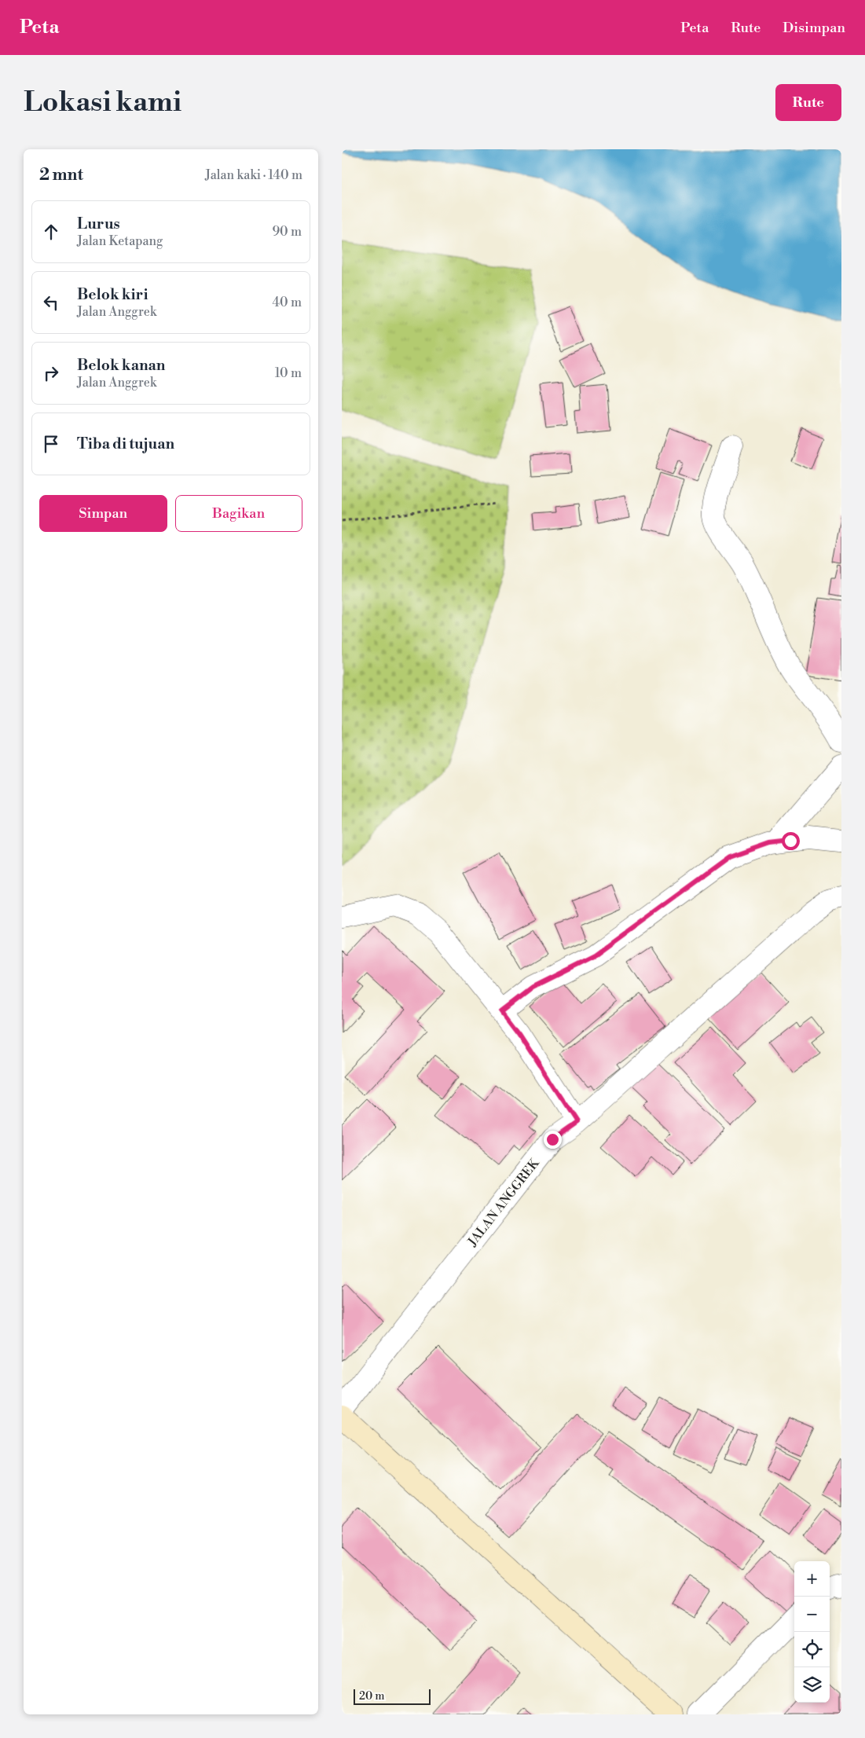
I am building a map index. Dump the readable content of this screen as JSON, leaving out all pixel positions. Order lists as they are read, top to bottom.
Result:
{
  "streets": {
    "street": ["JALAN ANGGREK"]
  },
  "scale_bar": "20 m",
  "page": {
    "header": "Peta",
    "nav": ["Peta", "Rute", "Disimpan"],
    "buttons": [
      "Rute",
      ["Simpan", "Bagikan"]
    ],
    "title": "Lokasi kami",
    "heading": ["2 mnt", "Jalan kaki · 140 m"],
    "list": [
      ["Lurus", "Jalan Ketapang", "90 m"],
      ["Belok kiri", "Jalan Anggrek", "40 m"],
      ["Belok kanan", "Jalan Anggrek", "10 m"],
      "Tiba di tujuan"
    ],
    "map_buttons": ["+", "−"],
    "scale": "20 m"
  }
}
